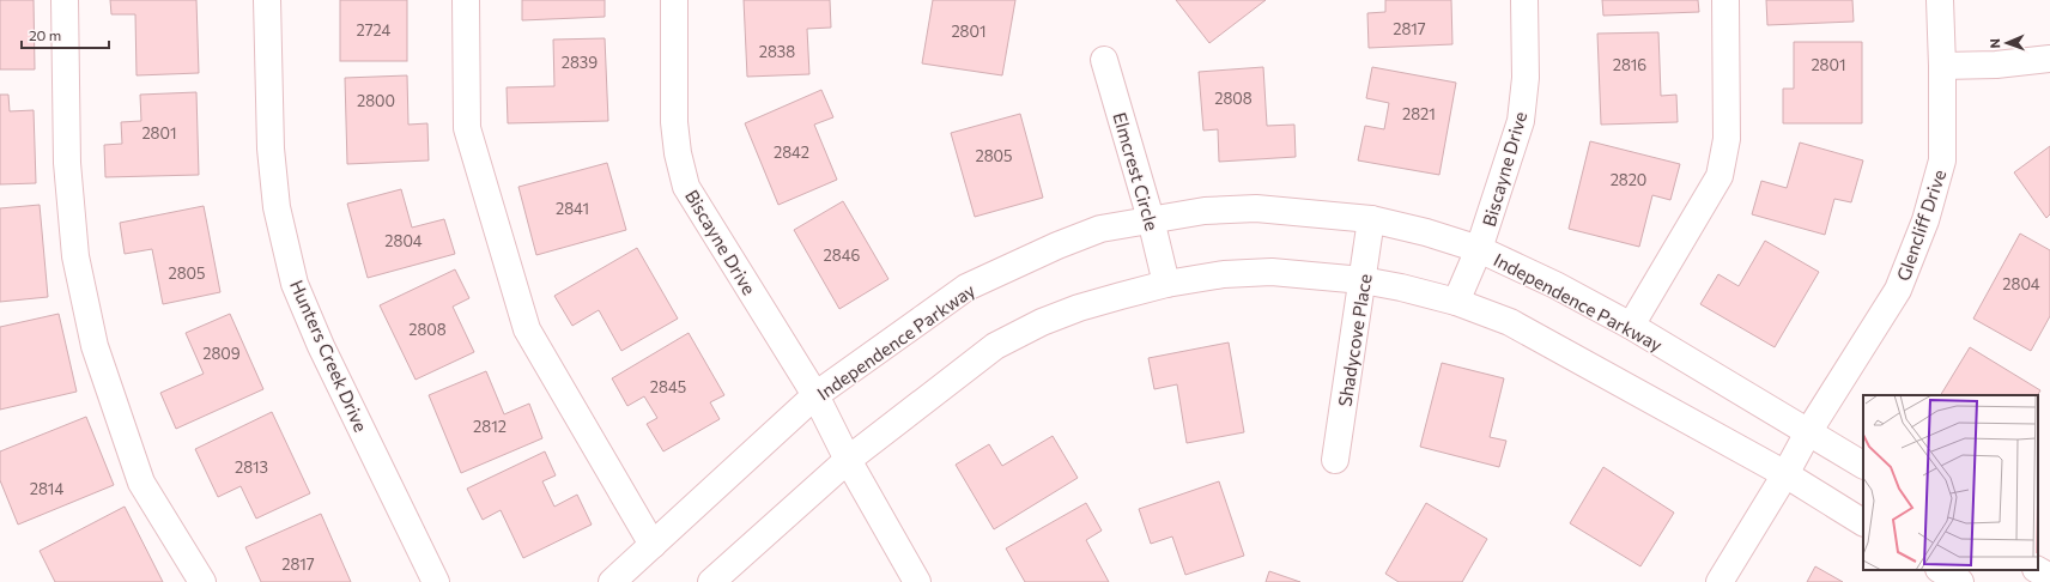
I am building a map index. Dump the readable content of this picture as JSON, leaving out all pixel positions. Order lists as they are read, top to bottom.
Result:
{
  "streets": {
    "main road": [
      "Biscayne Drive",
      "Elmcrest Circle",
      "Glencliff Drive",
      "Independence Parkway",
      "Shadycove Place",
      "Hunters Creek Drive"
    ]
  },
  "crossings": [
    ["Biscayne Drive", "Independence Parkway"],
    ["Elmcrest Circle", "Independence Parkway"],
    ["Glencliff Drive", "Independence Parkway"],
    ["Independence Parkway", "Shadycove Place"]
  ],
  "house_numbers": [
    "2817",
    "2724",
    "2801",
    "2838",
    "2839",
    "2816",
    "2801",
    "2808",
    "2800",
    "2821",
    "2801",
    "2842",
    "2805",
    "2820",
    "2841",
    "2804",
    "2846",
    "2805",
    "2804",
    "2808",
    "2809",
    "2845",
    "2812",
    "2813",
    "2814",
    "2817"
  ],
  "scale_bar": "20 m",
  "north": "left"
}
